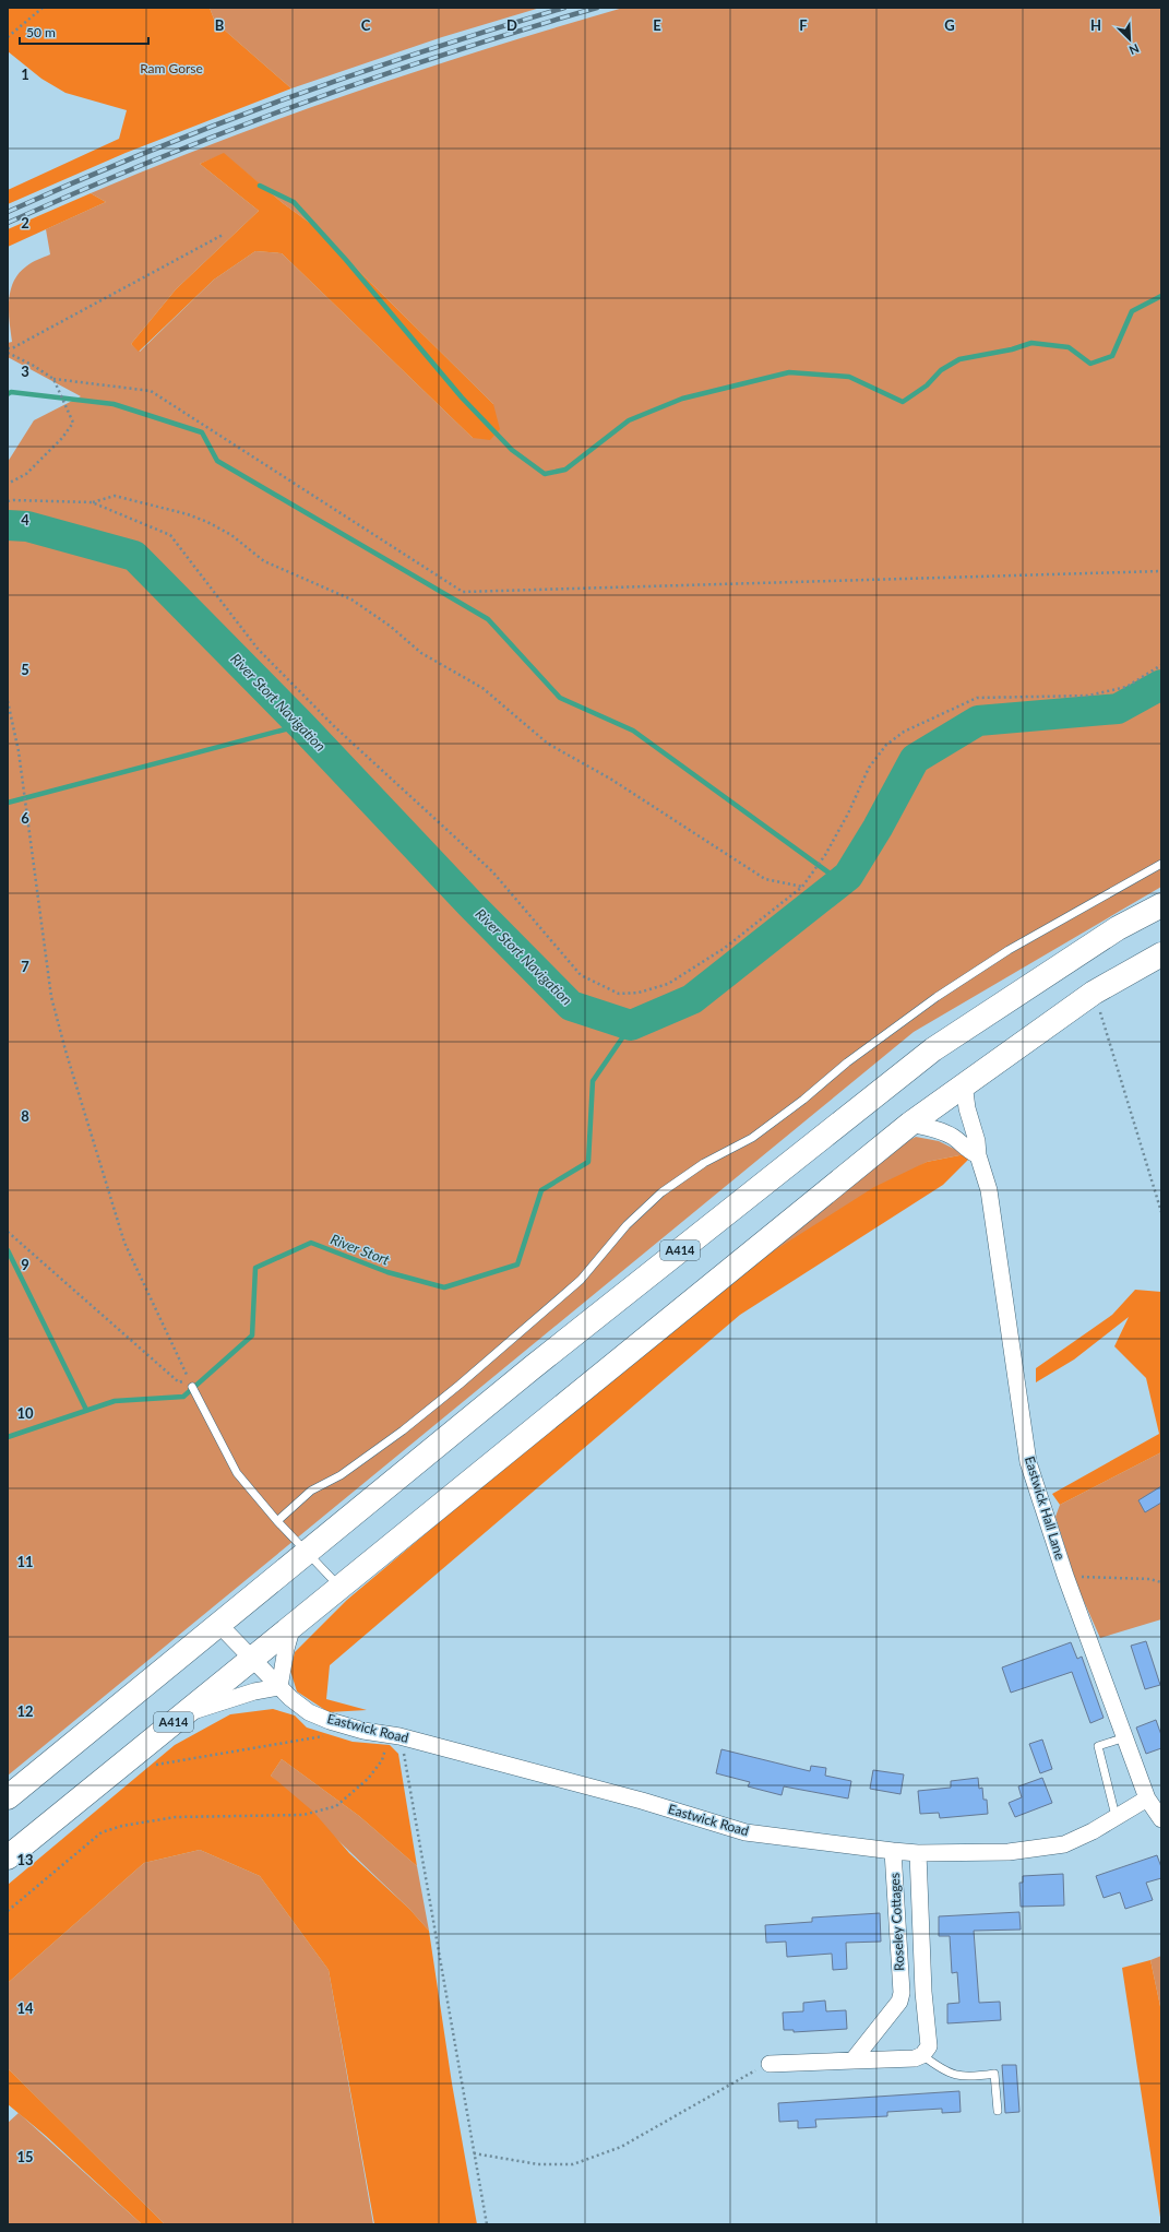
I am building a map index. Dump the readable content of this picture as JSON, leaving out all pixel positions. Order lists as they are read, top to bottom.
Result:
{
  "streets": {
    "highway": ["A414"],
    "street": ["Eastwick Hall Lane", "Eastwick Road", "Roseley Cottages"]
  },
  "crossings": [
    ["A414", "Eastwick Hall Lane"],
    ["A414", "Eastwick Road"],
    ["Eastwick Hall Lane", "Eastwick Road"],
    ["Eastwick Road", "Roseley Cottages"]
  ],
  "water": ["River Stort Navigation", "River Stort"],
  "parks": ["Ram Gorse"],
  "scale_bar": "50 m",
  "north": "bottom right",
  "grid": {
    "columns": [
      "B",
      "C",
      "D",
      "E",
      "F",
      "G",
      "H"
    ],
    "rows": [
      "1",
      "2",
      "3",
      "4",
      "5",
      "6",
      "7",
      "8",
      "9",
      "10",
      "11",
      "12",
      "13",
      "14",
      "15"
    ]
  }
}
